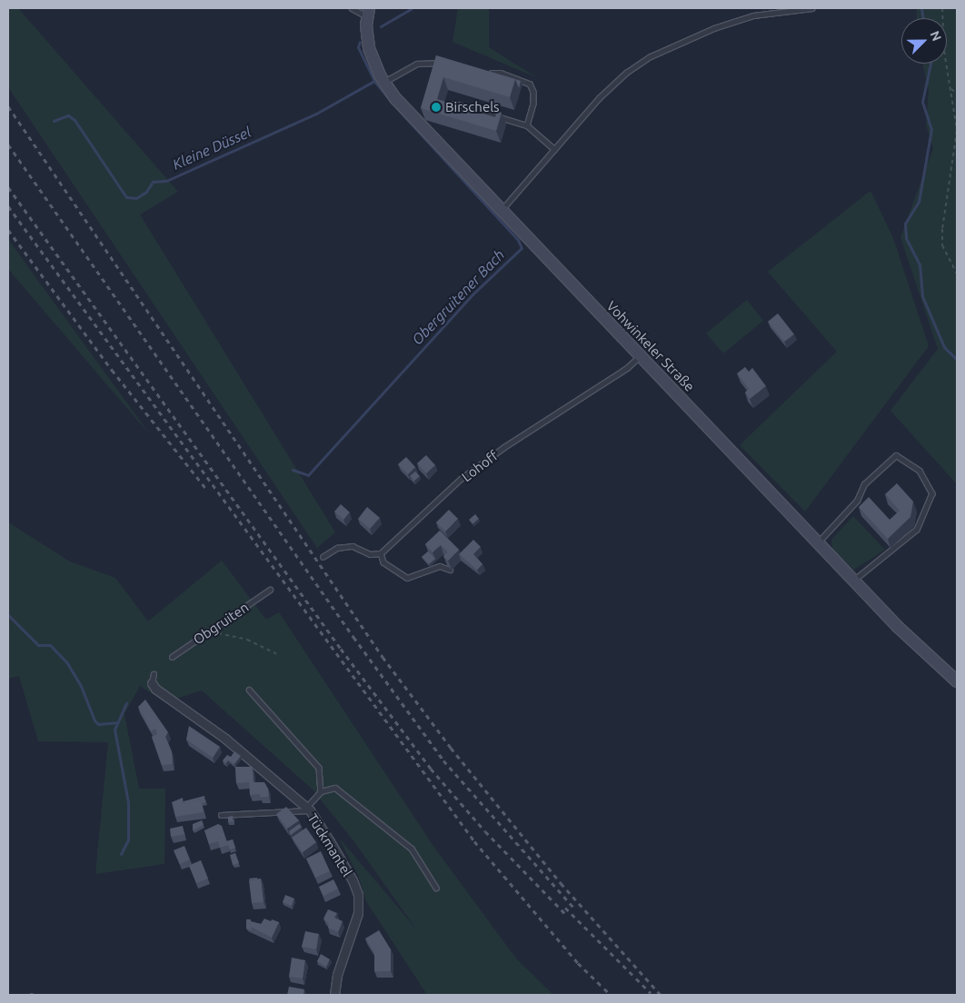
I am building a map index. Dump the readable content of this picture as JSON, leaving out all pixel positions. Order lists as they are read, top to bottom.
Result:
{
  "streets": {
    "street": ["Vohwinkeler Straße", "Tückmantel"],
    "lane": ["Lohoff", "Obgruiten"]
  },
  "crossings": [
    ["Vohwinkeler Straße", "Lohoff"]
  ],
  "water": ["Kleine Düssel", "Obergruitener Bach"],
  "places": ["Birschels"],
  "north": "top right"
}
